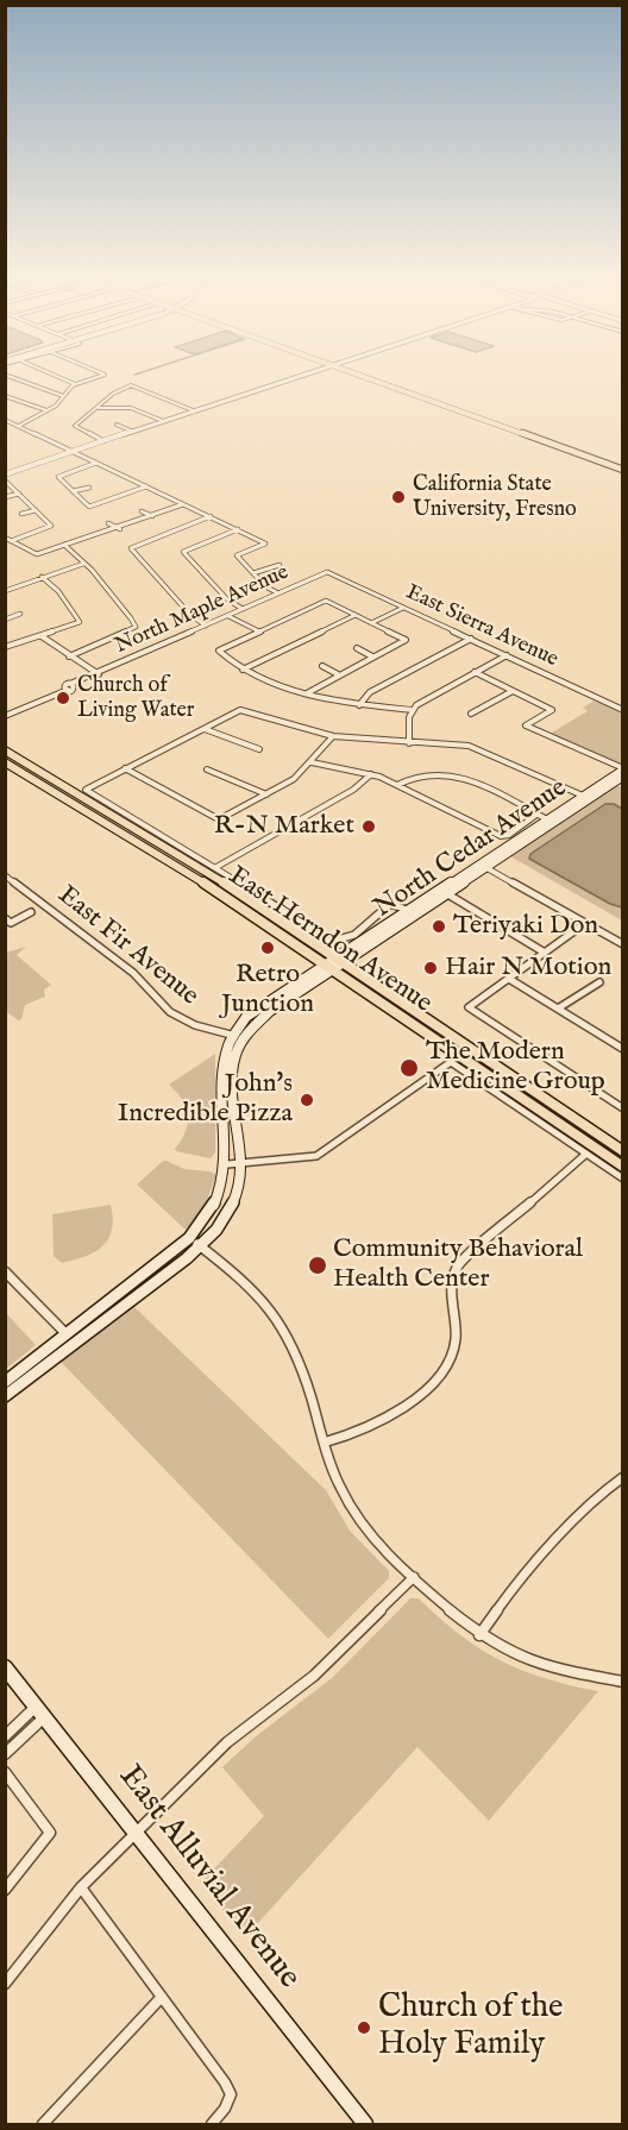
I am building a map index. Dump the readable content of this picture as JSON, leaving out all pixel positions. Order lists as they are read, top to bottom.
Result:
{
  "streets": {
    "main road": ["North Cedar Avenue", "East Herndon Avenue", "East Alluvial Avenue"],
    "street": ["North Maple Avenue", "East Sierra Avenue", "East Fir Avenue"]
  },
  "crossings": [
    ["North Maple Avenue", "East Sierra Avenue"],
    ["North Cedar Avenue", "East Herndon Avenue"],
    ["North Cedar Avenue", "East Fir Avenue"]
  ],
  "places": [
    "California State University, Fresno",
    "Church of Living Water",
    "R-N Market",
    "Teriyaki Don",
    "Retro Junction",
    "Hair N Motion",
    "The Modern Medicine Group",
    "John's Incredible Pizza",
    "Community Behavioral Health Center",
    "Church of the Holy Family"
  ]
}
